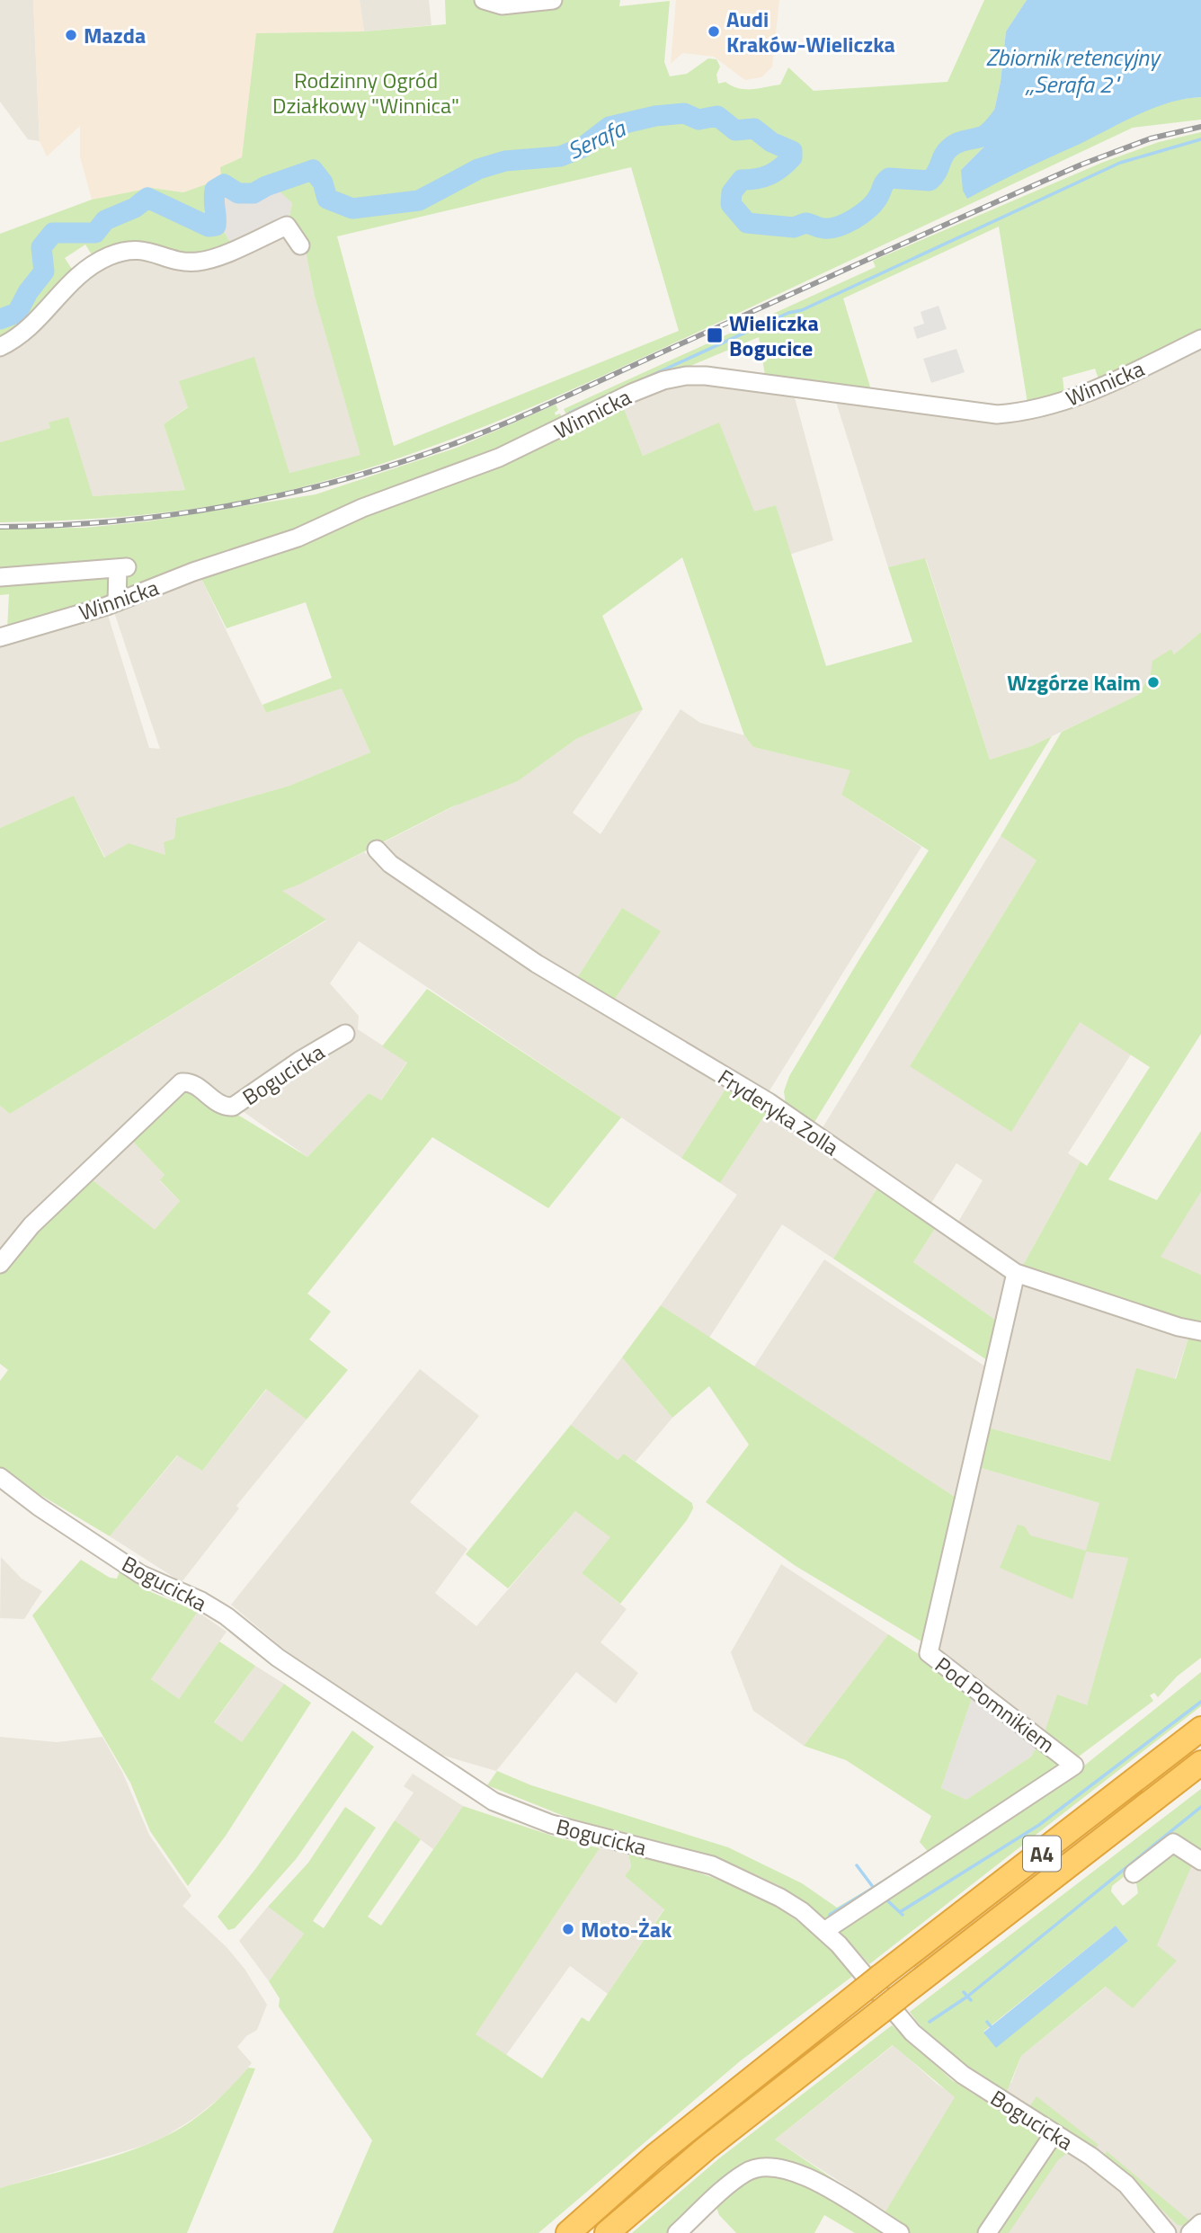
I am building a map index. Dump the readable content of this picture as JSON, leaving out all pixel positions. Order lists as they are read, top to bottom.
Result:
{
  "streets": {
    "highway": ["A4"],
    "street": [
      "Winnicka",
      "Bogucicka",
      "Fryderyka Zolla",
      "Pod Pomnikiem"
    ]
  },
  "crossings": [
    ["Bogucicka", "Pod Pomnikiem"],
    ["Fryderyka Zolla", "Pod Pomnikiem"]
  ],
  "water": ["Zbiornik retencyjny ,,Serafa 2\"", "Serafa"],
  "parks": ["Rodzinny Ogród Działkowy \"Winnica\""],
  "places": {
    "other": [
      "Audi Kraków-Wieliczka",
      "Mazda",
      "Wzgórze Kaim",
      "Moto-Żak"
    ],
    "transit": ["Wieliczka Bogucice"]
  }
}
